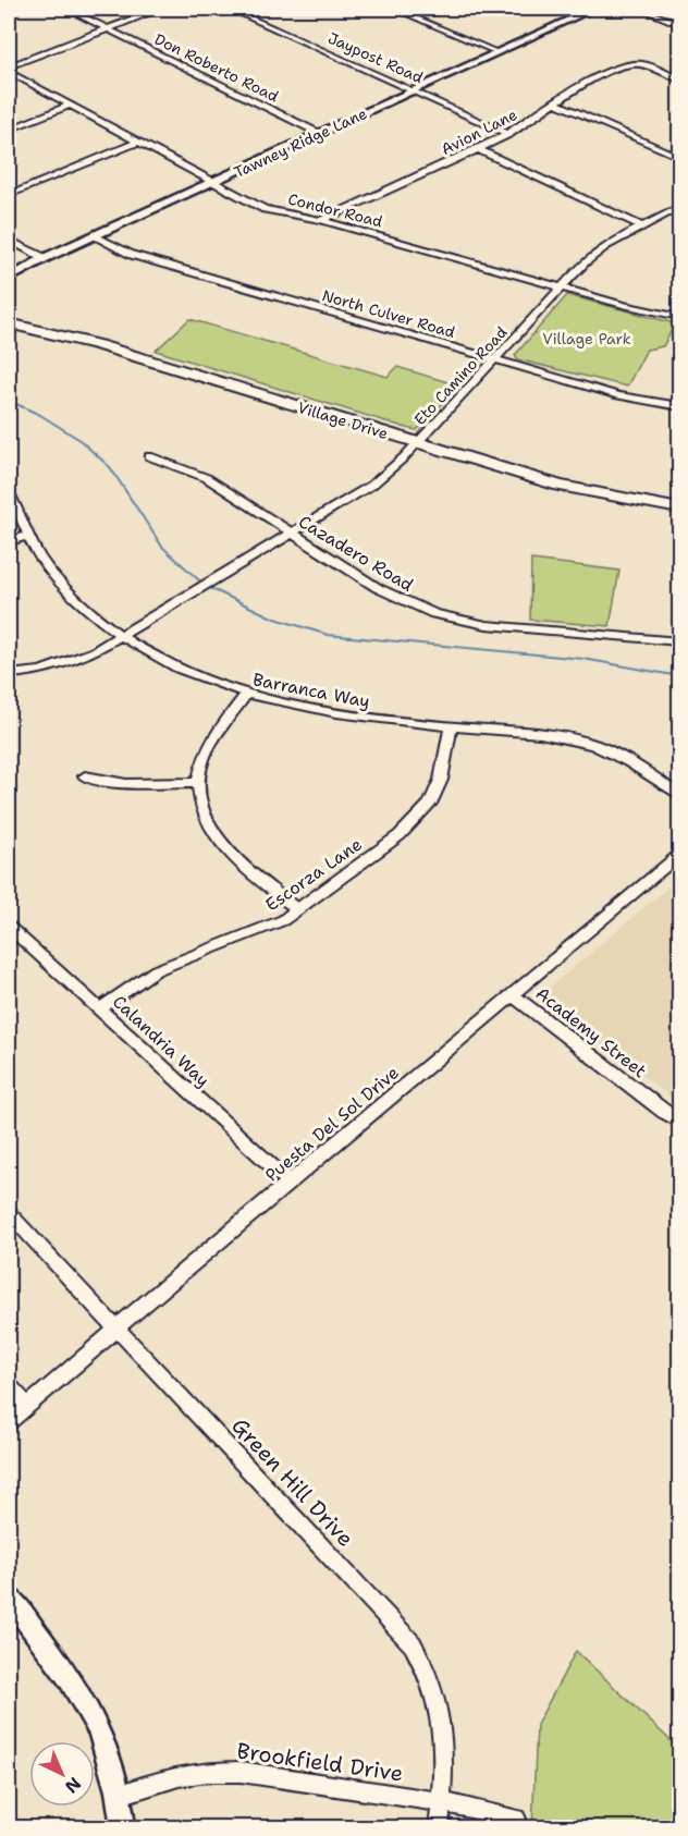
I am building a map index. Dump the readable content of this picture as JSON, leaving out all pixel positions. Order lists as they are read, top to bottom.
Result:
{
  "streets": {
    "main road": ["Village Drive"],
    "street": [
      "Jaypost Road",
      "Don Roberto Road",
      "Avion Lane",
      "Tawney Ridge Lane",
      "Condor Road",
      "North Culver Road",
      "Eto Camino Road",
      "Cazadero Road",
      "Barranca Way",
      "Escorza Lane",
      "Academy Street",
      "Calandria Way",
      "Puesta Del Sol Drive",
      "Green Hill Drive",
      "Brookfield Drive"
    ]
  },
  "crossings": [
    ["Jaypost Road", "Avion Lane"],
    ["Jaypost Road", "Tawney Ridge Lane"],
    ["Don Roberto Road", "Tawney Ridge Lane"],
    ["Avion Lane", "Condor Road"],
    ["Tawney Ridge Lane", "Condor Road"],
    ["Tawney Ridge Lane", "North Culver Road"],
    ["Condor Road", "Eto Camino Road"],
    ["North Culver Road", "Eto Camino Road"],
    ["Eto Camino Road", "Village Drive"],
    ["Eto Camino Road", "Cazadero Road"],
    ["Eto Camino Road", "Barranca Way"],
    ["Barranca Way", "Escorza Lane"],
    ["Escorza Lane", "Calandria Way"],
    ["Academy Street", "Puesta Del Sol Drive"],
    ["Calandria Way", "Puesta Del Sol Drive"],
    ["Puesta Del Sol Drive", "Green Hill Drive"],
    ["Green Hill Drive", "Brookfield Drive"]
  ],
  "parks": ["Village Park"],
  "north": "bottom right"
}
